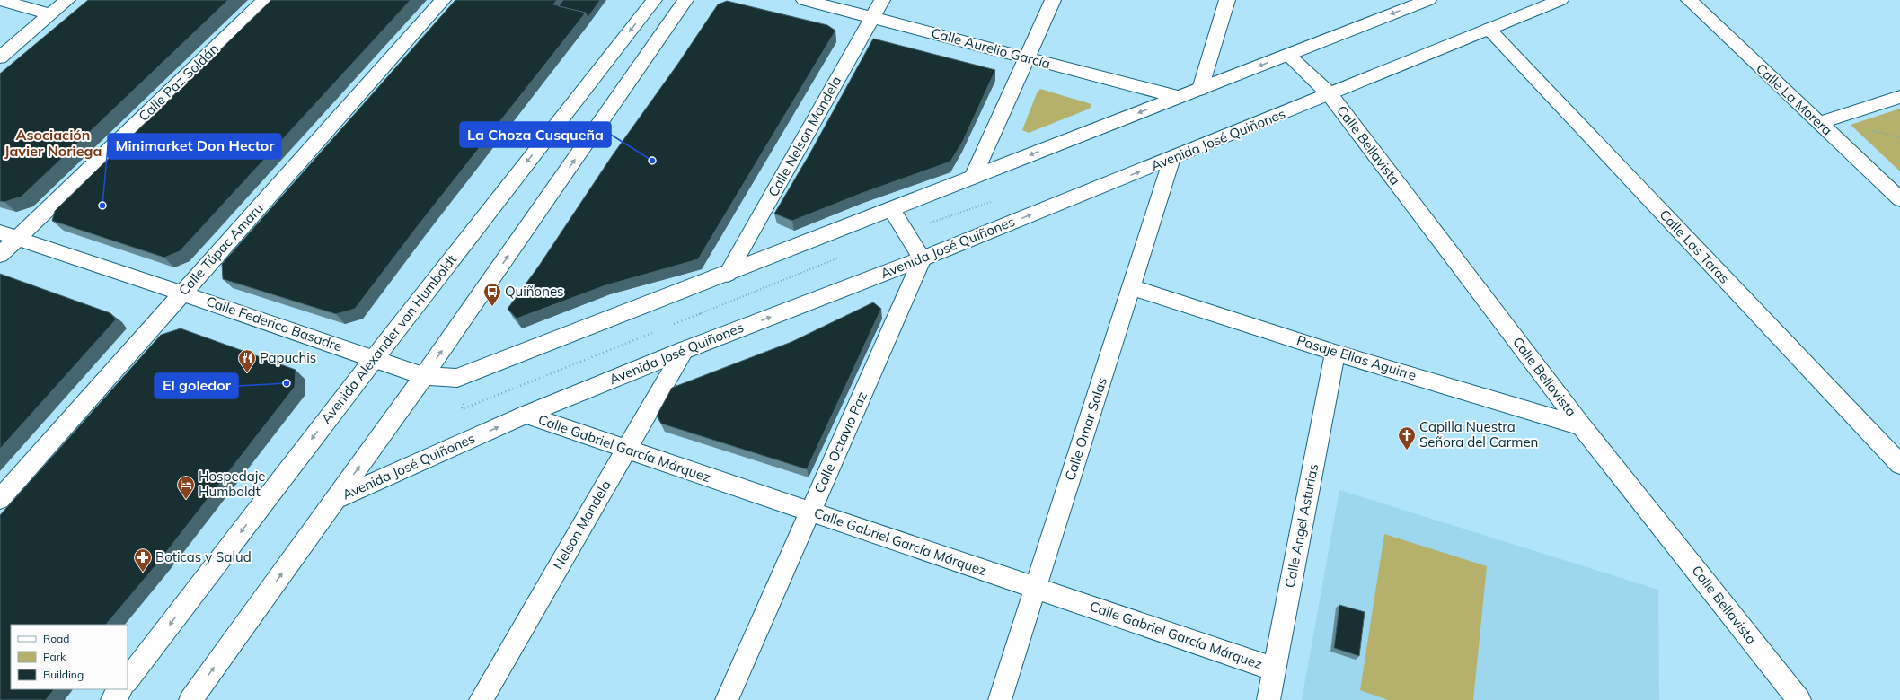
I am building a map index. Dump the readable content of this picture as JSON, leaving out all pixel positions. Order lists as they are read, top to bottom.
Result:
{
  "streets": {
    "street": [
      "Calle Aurelio García",
      "Calle Paz Soldán",
      "Calle La Morera",
      "Calle Nelson Mandela",
      "Avenida José Quiñones",
      "Calle Bellavista",
      "Calle Las Taras",
      "Calle Túpac Amaru",
      "Calle Federico Basadre",
      "Avenida Alexander von Humboldt",
      "Pasaje Elias Aguirre",
      "Calle Omar Salas",
      "Calle Octavio Paz",
      "Calle Gabriel García Márquez",
      "Nelson Mandela",
      "Calle Angel Asturias"
    ]
  },
  "crossings": [
    ["Calle Aurelio García", "Calle Nelson Mandela"],
    ["Calle Paz Soldán", "Calle Federico Basadre"],
    ["Avenida José Quiñones", "Calle Bellavista"],
    ["Avenida José Quiñones", "Calle Las Taras"],
    ["Avenida José Quiñones", "Calle Omar Salas"],
    ["Avenida José Quiñones", "Calle Octavio Paz"],
    ["Avenida José Quiñones", "Calle Gabriel García Márquez"],
    ["Avenida José Quiñones", "Nelson Mandela"],
    ["Calle Bellavista", "Pasaje Elias Aguirre"],
    ["Calle Túpac Amaru", "Calle Federico Basadre"],
    ["Calle Federico Basadre", "Avenida Alexander von Humboldt"],
    ["Pasaje Elias Aguirre", "Calle Omar Salas"],
    ["Pasaje Elias Aguirre", "Calle Angel Asturias"],
    ["Calle Omar Salas", "Calle Gabriel García Márquez"],
    ["Calle Octavio Paz", "Calle Gabriel García Márquez"],
    ["Calle Gabriel García Márquez", "Nelson Mandela"],
    ["Calle Gabriel García Márquez", "Calle Angel Asturias"]
  ],
  "districts": ["Asociación Javier Noriega"],
  "places": {
    "other": ["La Choza Cusqueña", "Minimarket Don Hector", "El goledor"],
    "bus stop": ["Quiñones"],
    "restaurant": ["Papuchis"],
    "church": ["Capilla Nuestra Señora del Carmen"],
    "hotel": ["Hospedaje Humboldt"],
    "pharmacy": ["Boticas y Salud"]
  },
  "legend": ["Road", "Park", "Building"]
}
